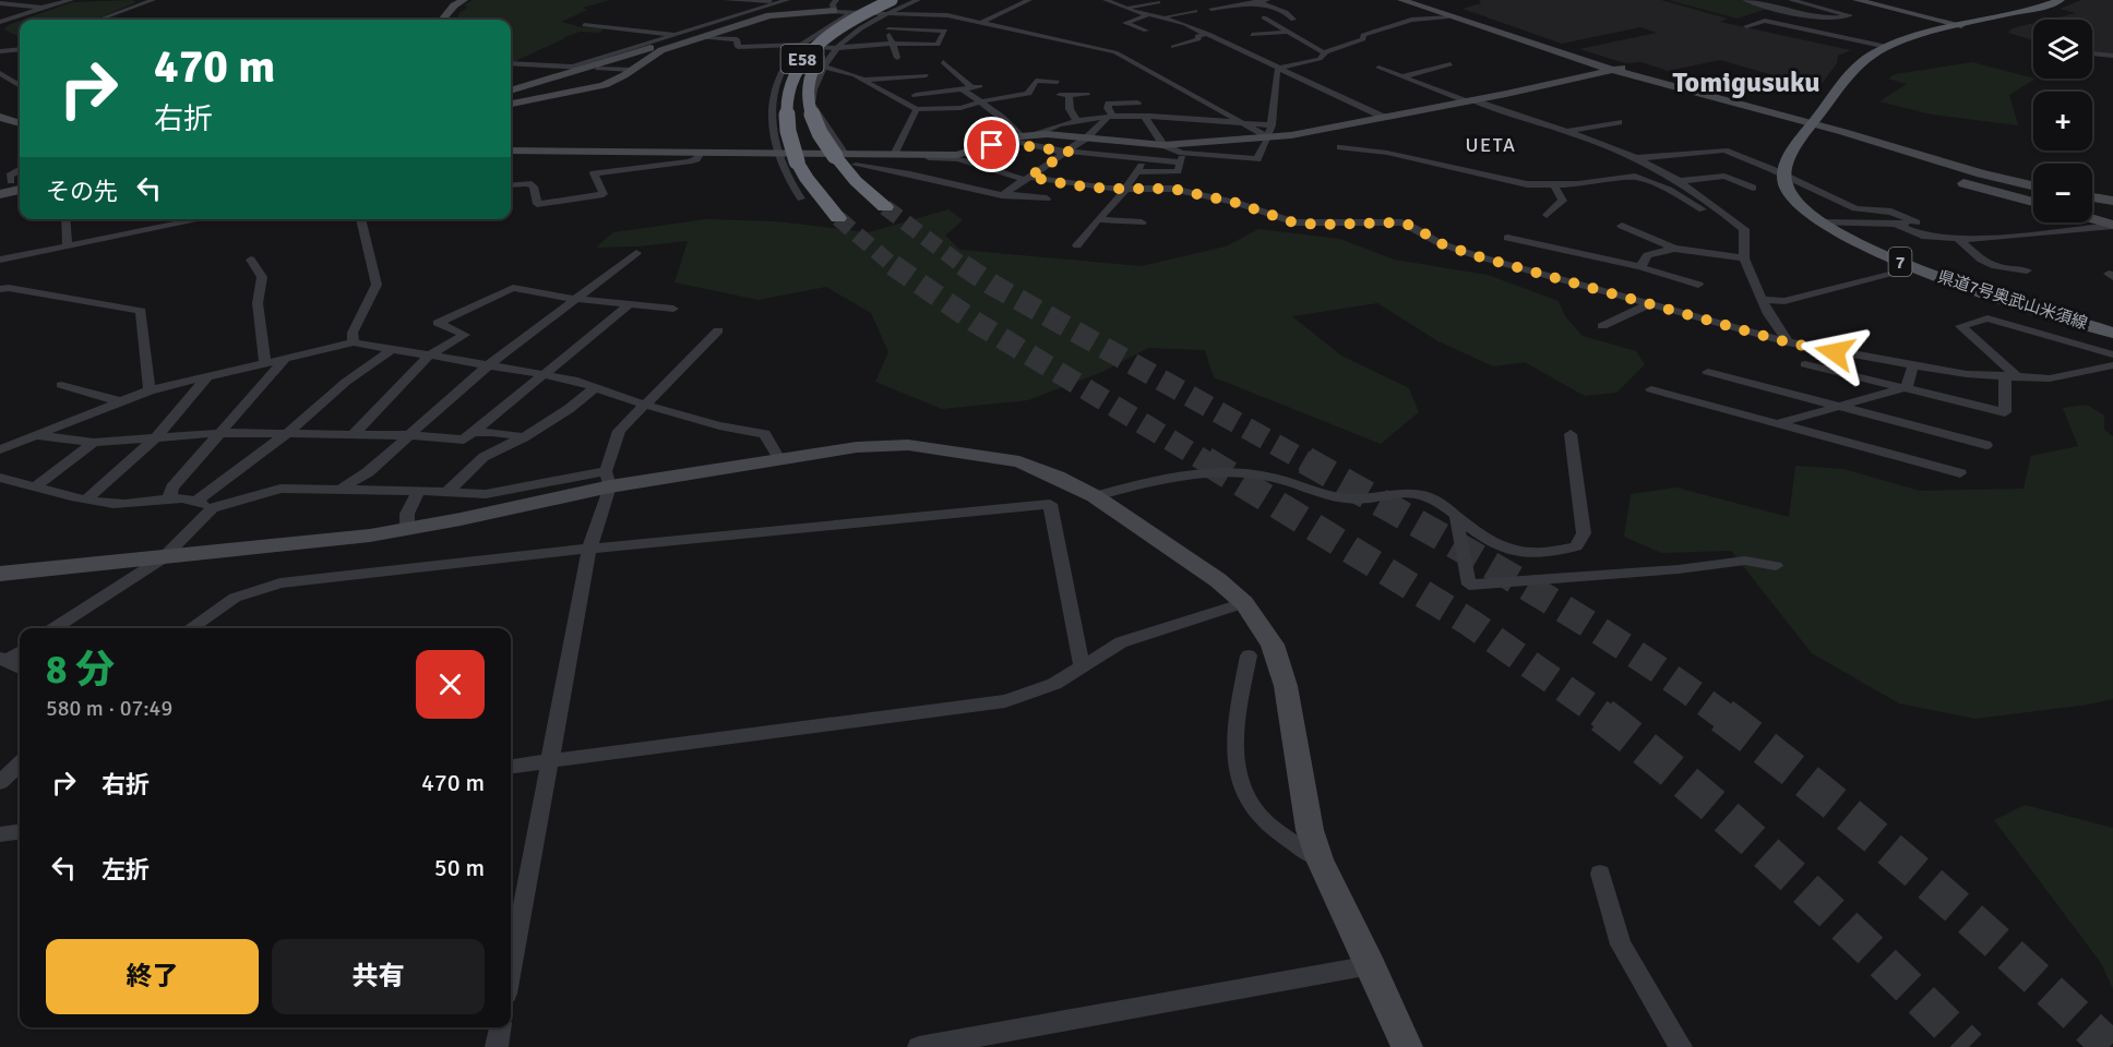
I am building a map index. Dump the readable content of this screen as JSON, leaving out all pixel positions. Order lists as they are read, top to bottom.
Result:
{
  "streets": {
    "highway": ["E58"],
    "main road": ["7", "県道7号奥武山米須線"]
  },
  "districts": ["Tomigusuku", "UETA"],
  "page": {
    "map_buttons": ["+", "−"],
    "turn": ["470 m", "右折"],
    "then": "その先",
    "heading": ["8 分", "580 m · 07:49"],
    "list": [
      {
        "name": "右折",
        "value": "470 m"
      },
      {
        "name": "左折",
        "value": "50 m"
      }
    ],
    "buttons": ["終了", "共有"]
  }
}
